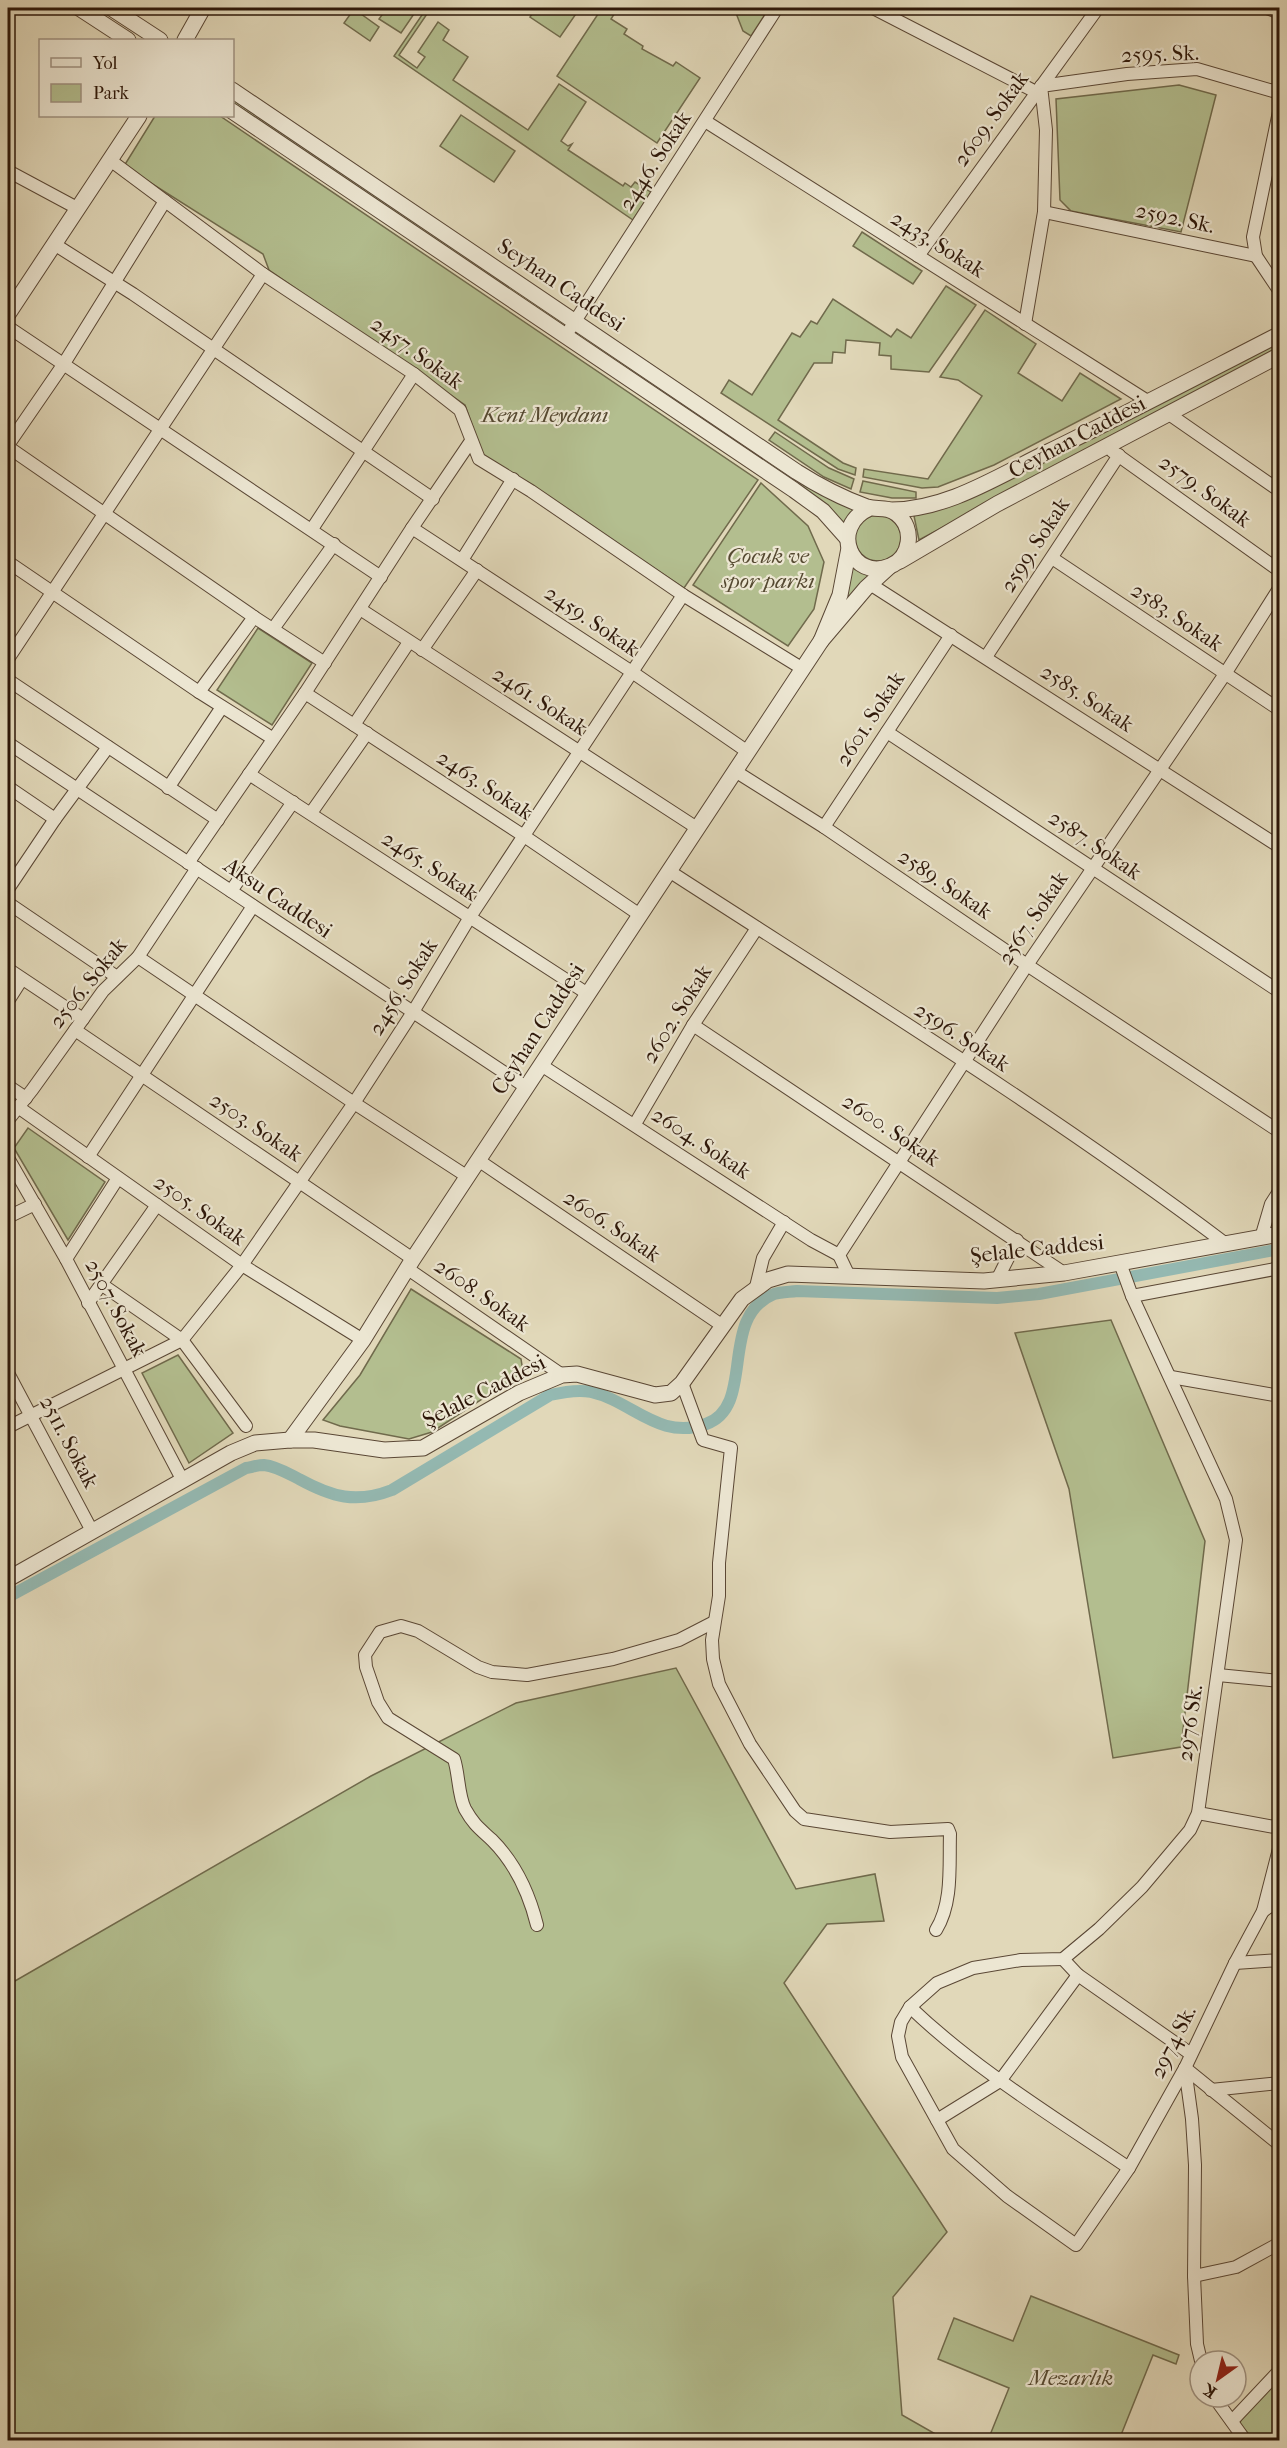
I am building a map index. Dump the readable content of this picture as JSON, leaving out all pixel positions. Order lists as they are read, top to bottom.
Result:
{
  "streets": {
    "street": [
      "2595. Sk.",
      "2609. Sokak",
      "2446. Sokak",
      "2592. Sk.",
      "2433. Sokak",
      "Seyhan Caddesi",
      "2457. Sokak",
      "Ceyhan Caddesi",
      "2579. Sokak",
      "2599. Sokak",
      "2583. Sokak",
      "2459. Sokak",
      "2585. Sokak",
      "2461. Sokak",
      "2601. Sokak",
      "2463. Sokak",
      "2587. Sokak",
      "2465. Sokak",
      "2589. Sokak",
      "Aksu Caddesi",
      "2567. Sokak",
      "2506. Sokak",
      "2456. Sokak",
      "2602. Sokak",
      "2596. Sokak",
      "2503. Sokak",
      "2600. Sokak",
      "2604. Sokak",
      "2505. Sokak",
      "2606. Sokak",
      "Şelale Caddesi",
      "2608. Sokak",
      "2507. Sokak",
      "2511. Sokak",
      "2976 Sk.",
      "2974 Sk."
    ]
  },
  "crossings": [
    ["2595. Sk.", "2609. Sokak"],
    ["2609. Sokak", "2433. Sokak"],
    ["2446. Sokak", "2433. Sokak"],
    ["2446. Sokak", "Seyhan Caddesi"],
    ["2433. Sokak", "Ceyhan Caddesi"],
    ["Seyhan Caddesi", "Ceyhan Caddesi"],
    ["2457. Sokak", "Ceyhan Caddesi"],
    ["2457. Sokak", "2506. Sokak"],
    ["2457. Sokak", "2456. Sokak"],
    ["Ceyhan Caddesi", "2579. Sokak"],
    ["Ceyhan Caddesi", "2459. Sokak"],
    ["Ceyhan Caddesi", "2585. Sokak"],
    ["Ceyhan Caddesi", "2461. Sokak"],
    ["Ceyhan Caddesi", "2463. Sokak"],
    ["Ceyhan Caddesi", "2465. Sokak"],
    ["Ceyhan Caddesi", "2589. Sokak"],
    ["Ceyhan Caddesi", "Aksu Caddesi"],
    ["Ceyhan Caddesi", "2596. Sokak"],
    ["Ceyhan Caddesi", "2503. Sokak"],
    ["Ceyhan Caddesi", "2604. Sokak"],
    ["Ceyhan Caddesi", "2505. Sokak"],
    ["Ceyhan Caddesi", "2606. Sokak"],
    ["Ceyhan Caddesi", "Şelale Caddesi"],
    ["Ceyhan Caddesi", "2608. Sokak"],
    ["2579. Sokak", "2599. Sokak"],
    ["2599. Sokak", "2583. Sokak"],
    ["2599. Sokak", "2585. Sokak"],
    ["2583. Sokak", "2567. Sokak"],
    ["2459. Sokak", "2506. Sokak"],
    ["2459. Sokak", "2456. Sokak"],
    ["2585. Sokak", "2601. Sokak"],
    ["2585. Sokak", "2567. Sokak"],
    ["2461. Sokak", "2506. Sokak"],
    ["2461. Sokak", "2456. Sokak"],
    ["2601. Sokak", "2587. Sokak"],
    ["2601. Sokak", "2589. Sokak"],
    ["2463. Sokak", "2506. Sokak"],
    ["2463. Sokak", "2456. Sokak"],
    ["2587. Sokak", "2567. Sokak"],
    ["2465. Sokak", "2506. Sokak"],
    ["2465. Sokak", "2456. Sokak"],
    ["2589. Sokak", "2567. Sokak"],
    ["Aksu Caddesi", "2506. Sokak"],
    ["Aksu Caddesi", "2456. Sokak"],
    ["2567. Sokak", "2596. Sokak"],
    ["2567. Sokak", "2600. Sokak"],
    ["2567. Sokak", "2604. Sokak"],
    ["2506. Sokak", "2503. Sokak"],
    ["2506. Sokak", "2505. Sokak"],
    ["2456. Sokak", "2503. Sokak"],
    ["2456. Sokak", "2505. Sokak"],
    ["2456. Sokak", "2507. Sokak"],
    ["2456. Sokak", "2511. Sokak"],
    ["2602. Sokak", "2596. Sokak"],
    ["2602. Sokak", "2600. Sokak"],
    ["2602. Sokak", "2604. Sokak"],
    ["2596. Sokak", "Şelale Caddesi"],
    ["2503. Sokak", "2608. Sokak"],
    ["2600. Sokak", "Şelale Caddesi"],
    ["2606. Sokak", "Şelale Caddesi"],
    ["Şelale Caddesi", "2608. Sokak"],
    ["Şelale Caddesi", "2507. Sokak"],
    ["Şelale Caddesi", "2511. Sokak"],
    ["Şelale Caddesi", "2976 Sk."]
  ],
  "parks": ["Kent Meydanı", "Çocuk ve spor parkı", "Mezarlık"],
  "legend": ["Yol", "Park"],
  "north": "bottom left"
}
